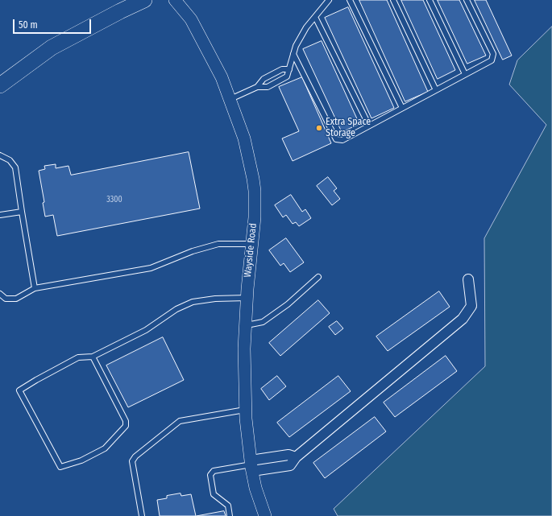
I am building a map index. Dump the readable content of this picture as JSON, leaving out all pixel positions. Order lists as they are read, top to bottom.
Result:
{
  "streets": {
    "street": ["Wayside Road"]
  },
  "places": ["Extra Space Storage"],
  "house_numbers": ["3300"],
  "scale_bar": "50 m"
}
